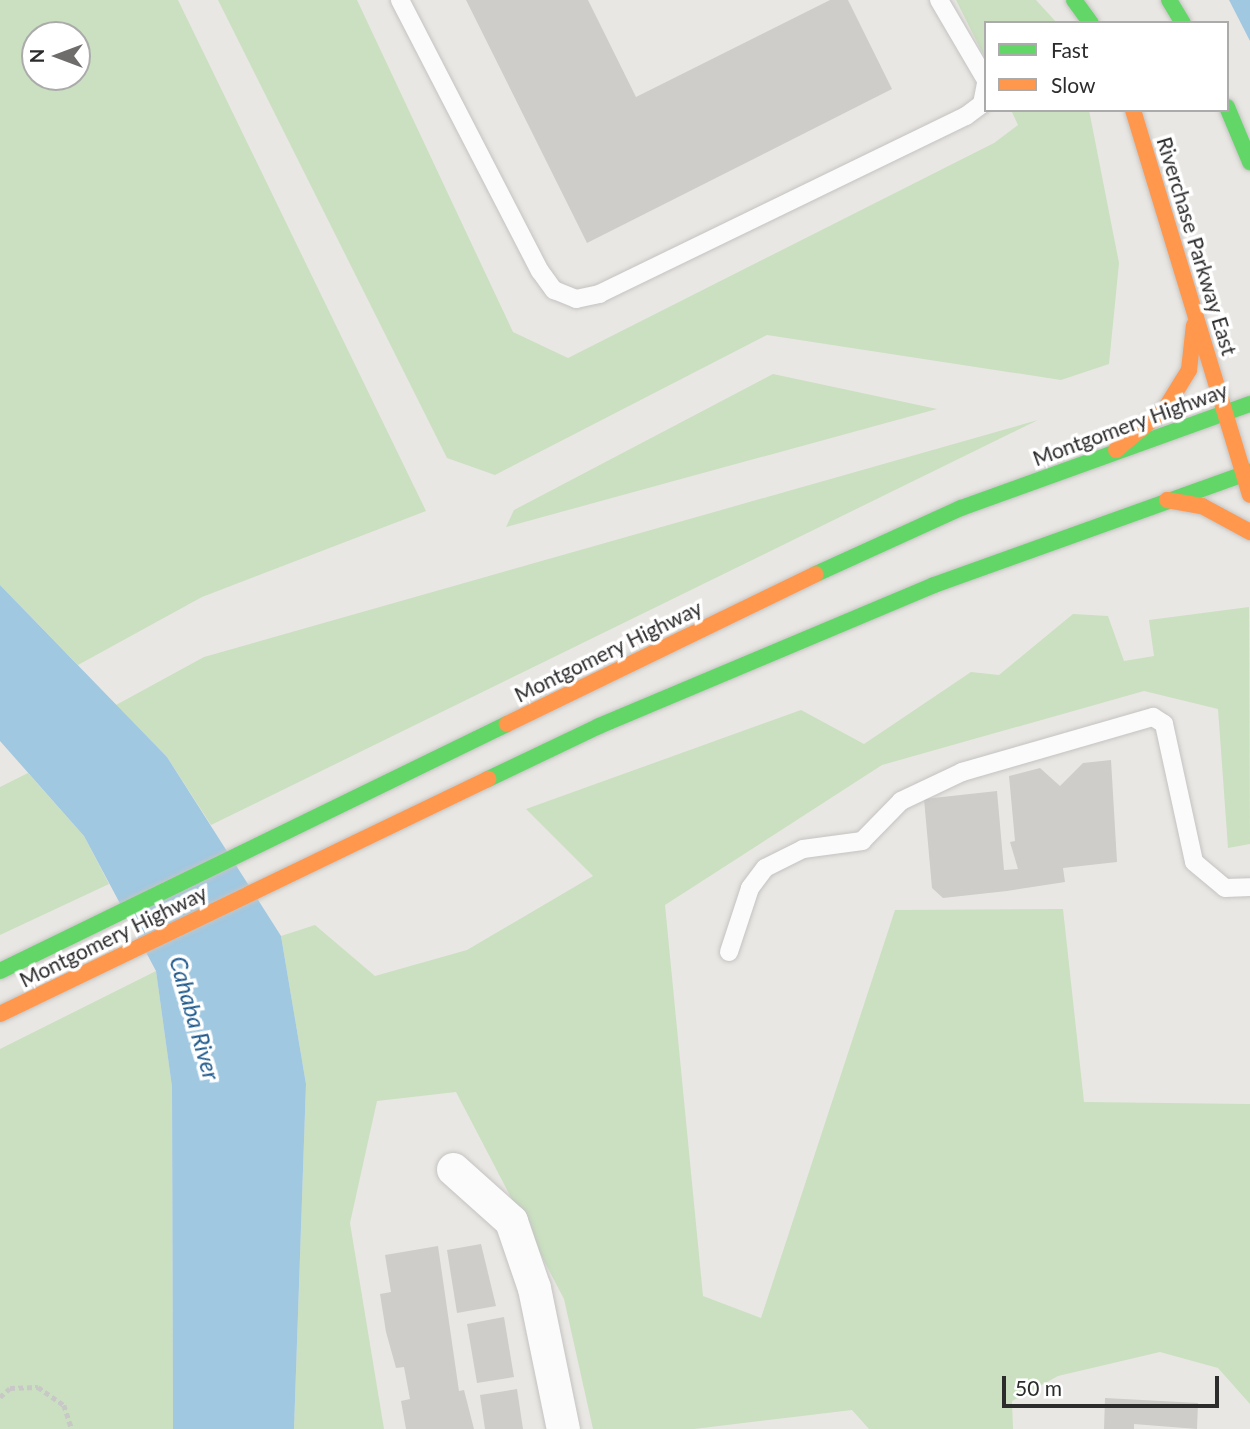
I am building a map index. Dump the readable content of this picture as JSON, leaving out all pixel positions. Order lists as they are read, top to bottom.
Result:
{
  "streets": {
    "main road": ["Riverchase Parkway East", "Montgomery Highway"]
  },
  "crossings": [
    ["Riverchase Parkway East", "Montgomery Highway"]
  ],
  "water": ["Cahaba River"],
  "legend": ["Fast", "Slow"],
  "scale_bar": "50 m",
  "north": "left"
}
